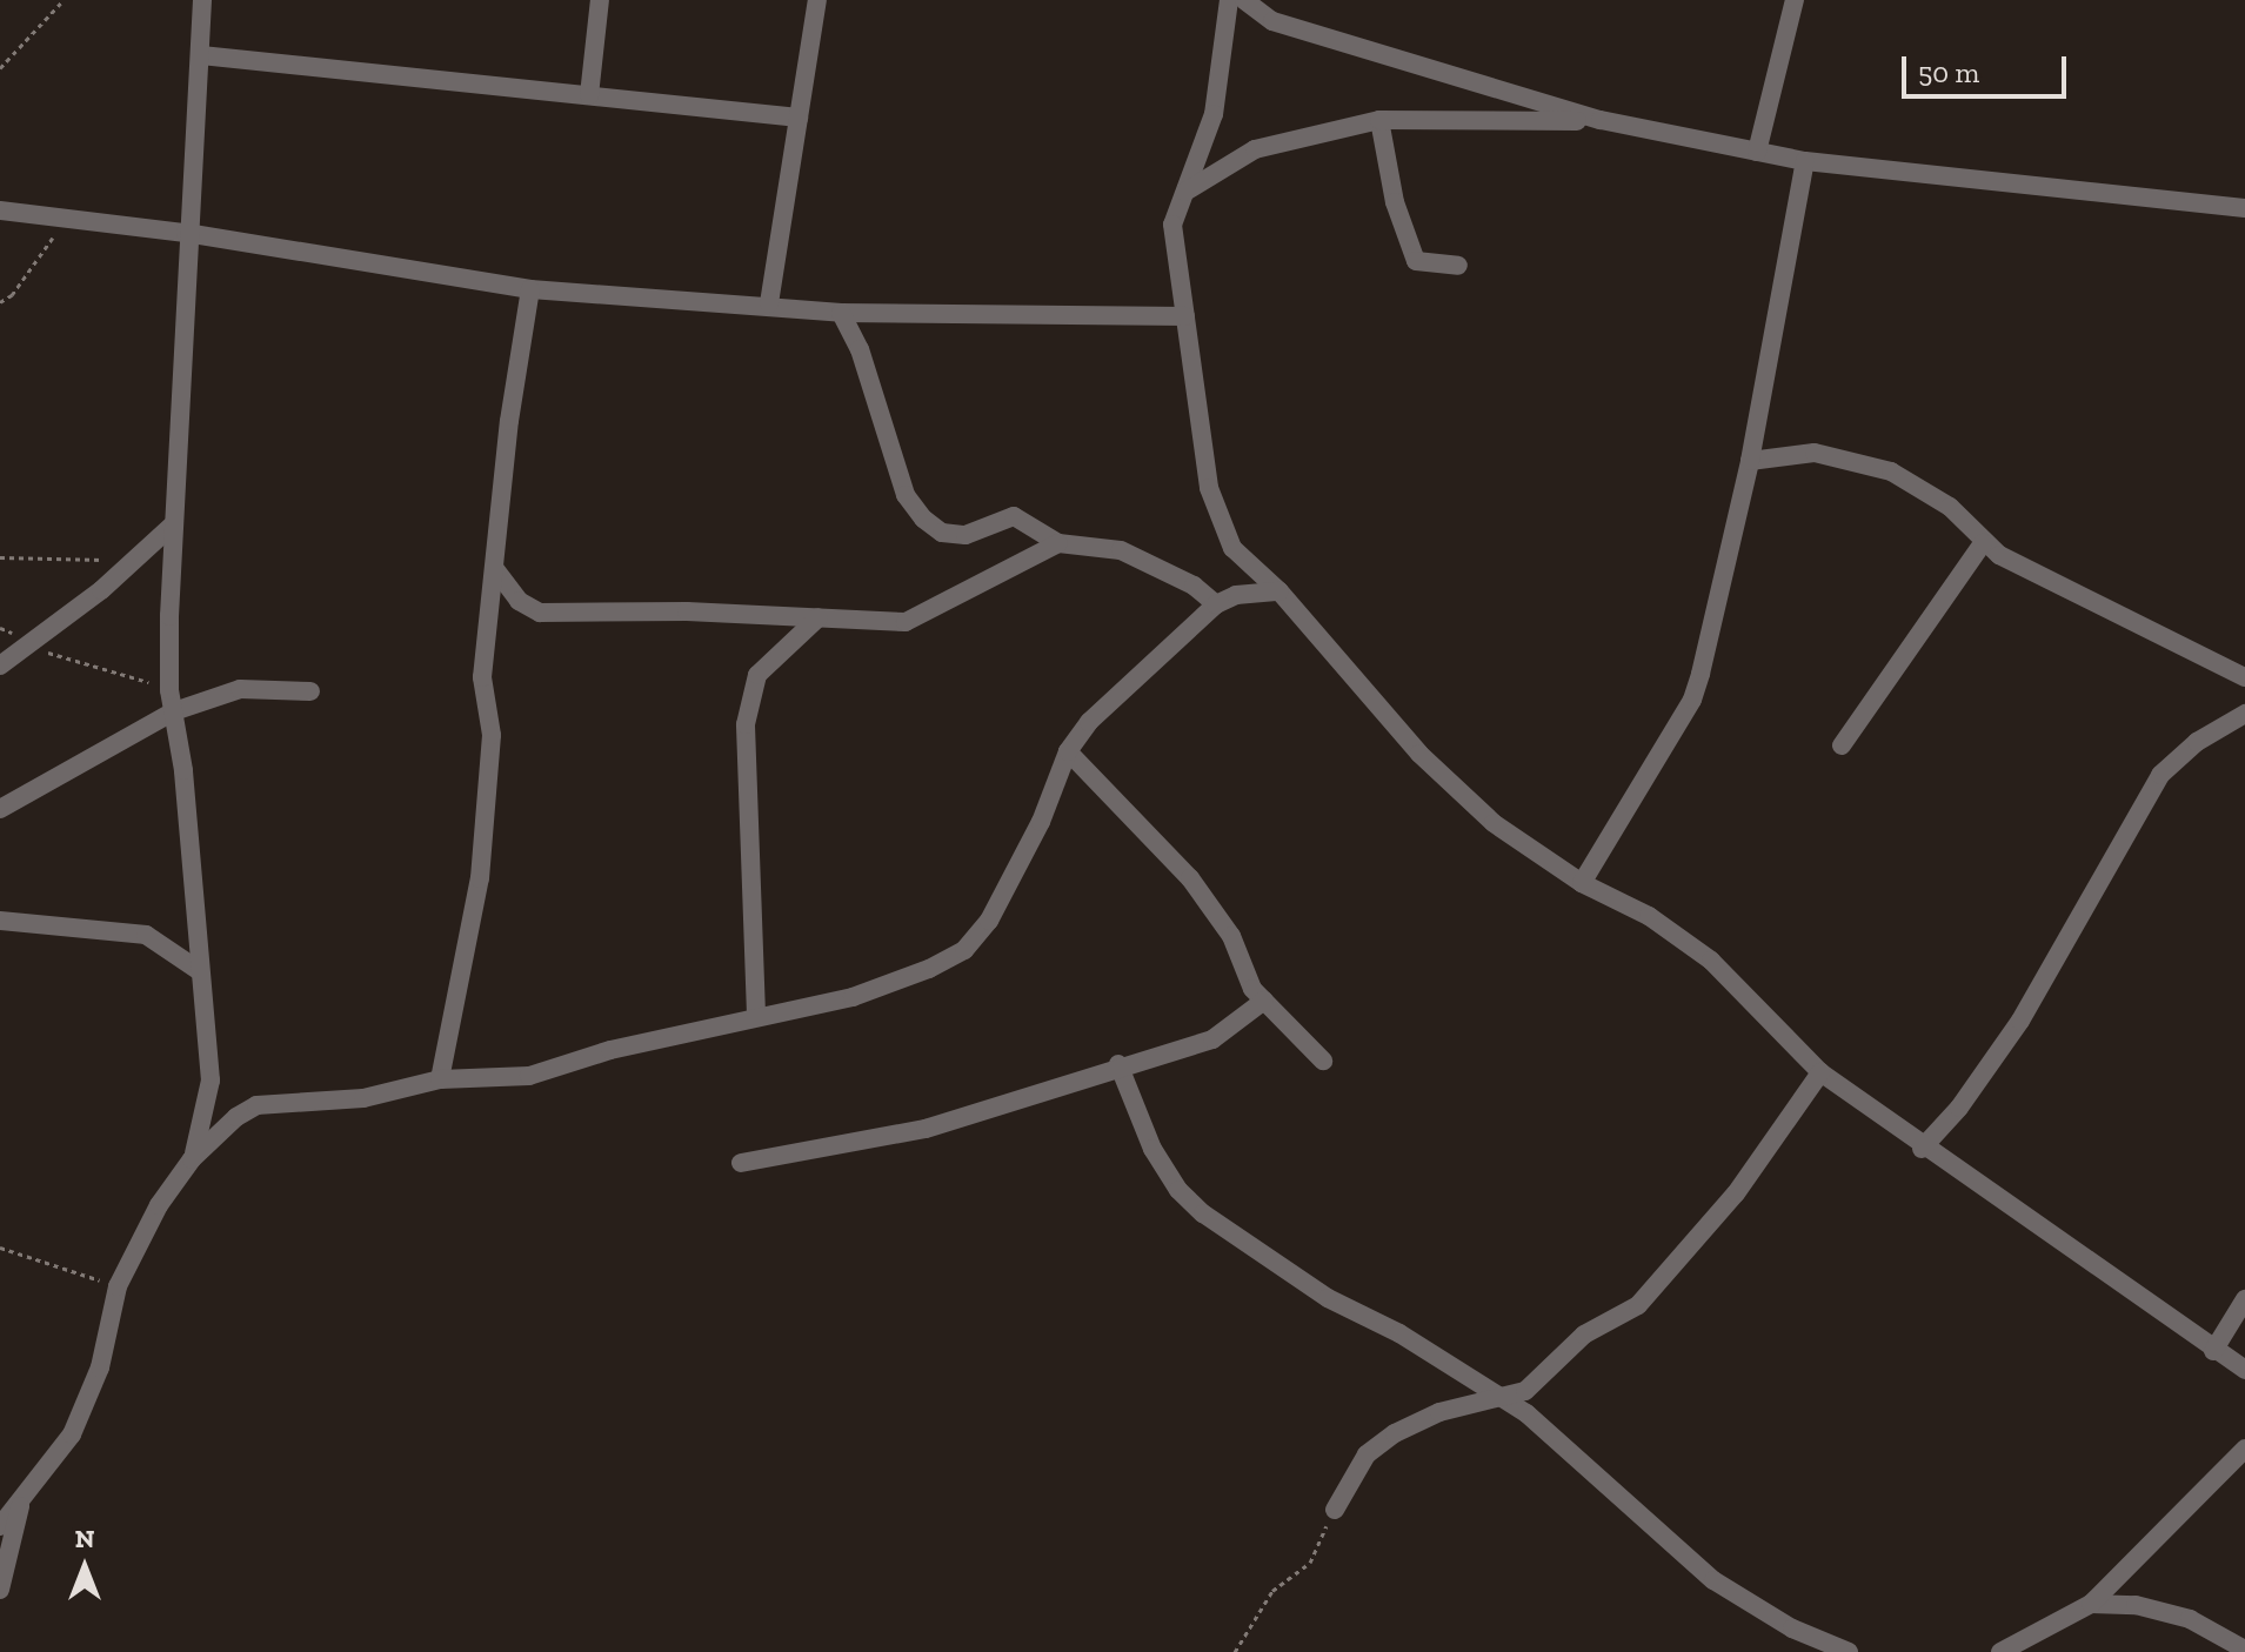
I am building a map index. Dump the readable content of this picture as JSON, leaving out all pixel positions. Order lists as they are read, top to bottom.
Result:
{
  "scale_bar": "50 m",
  "north": "top"
}
